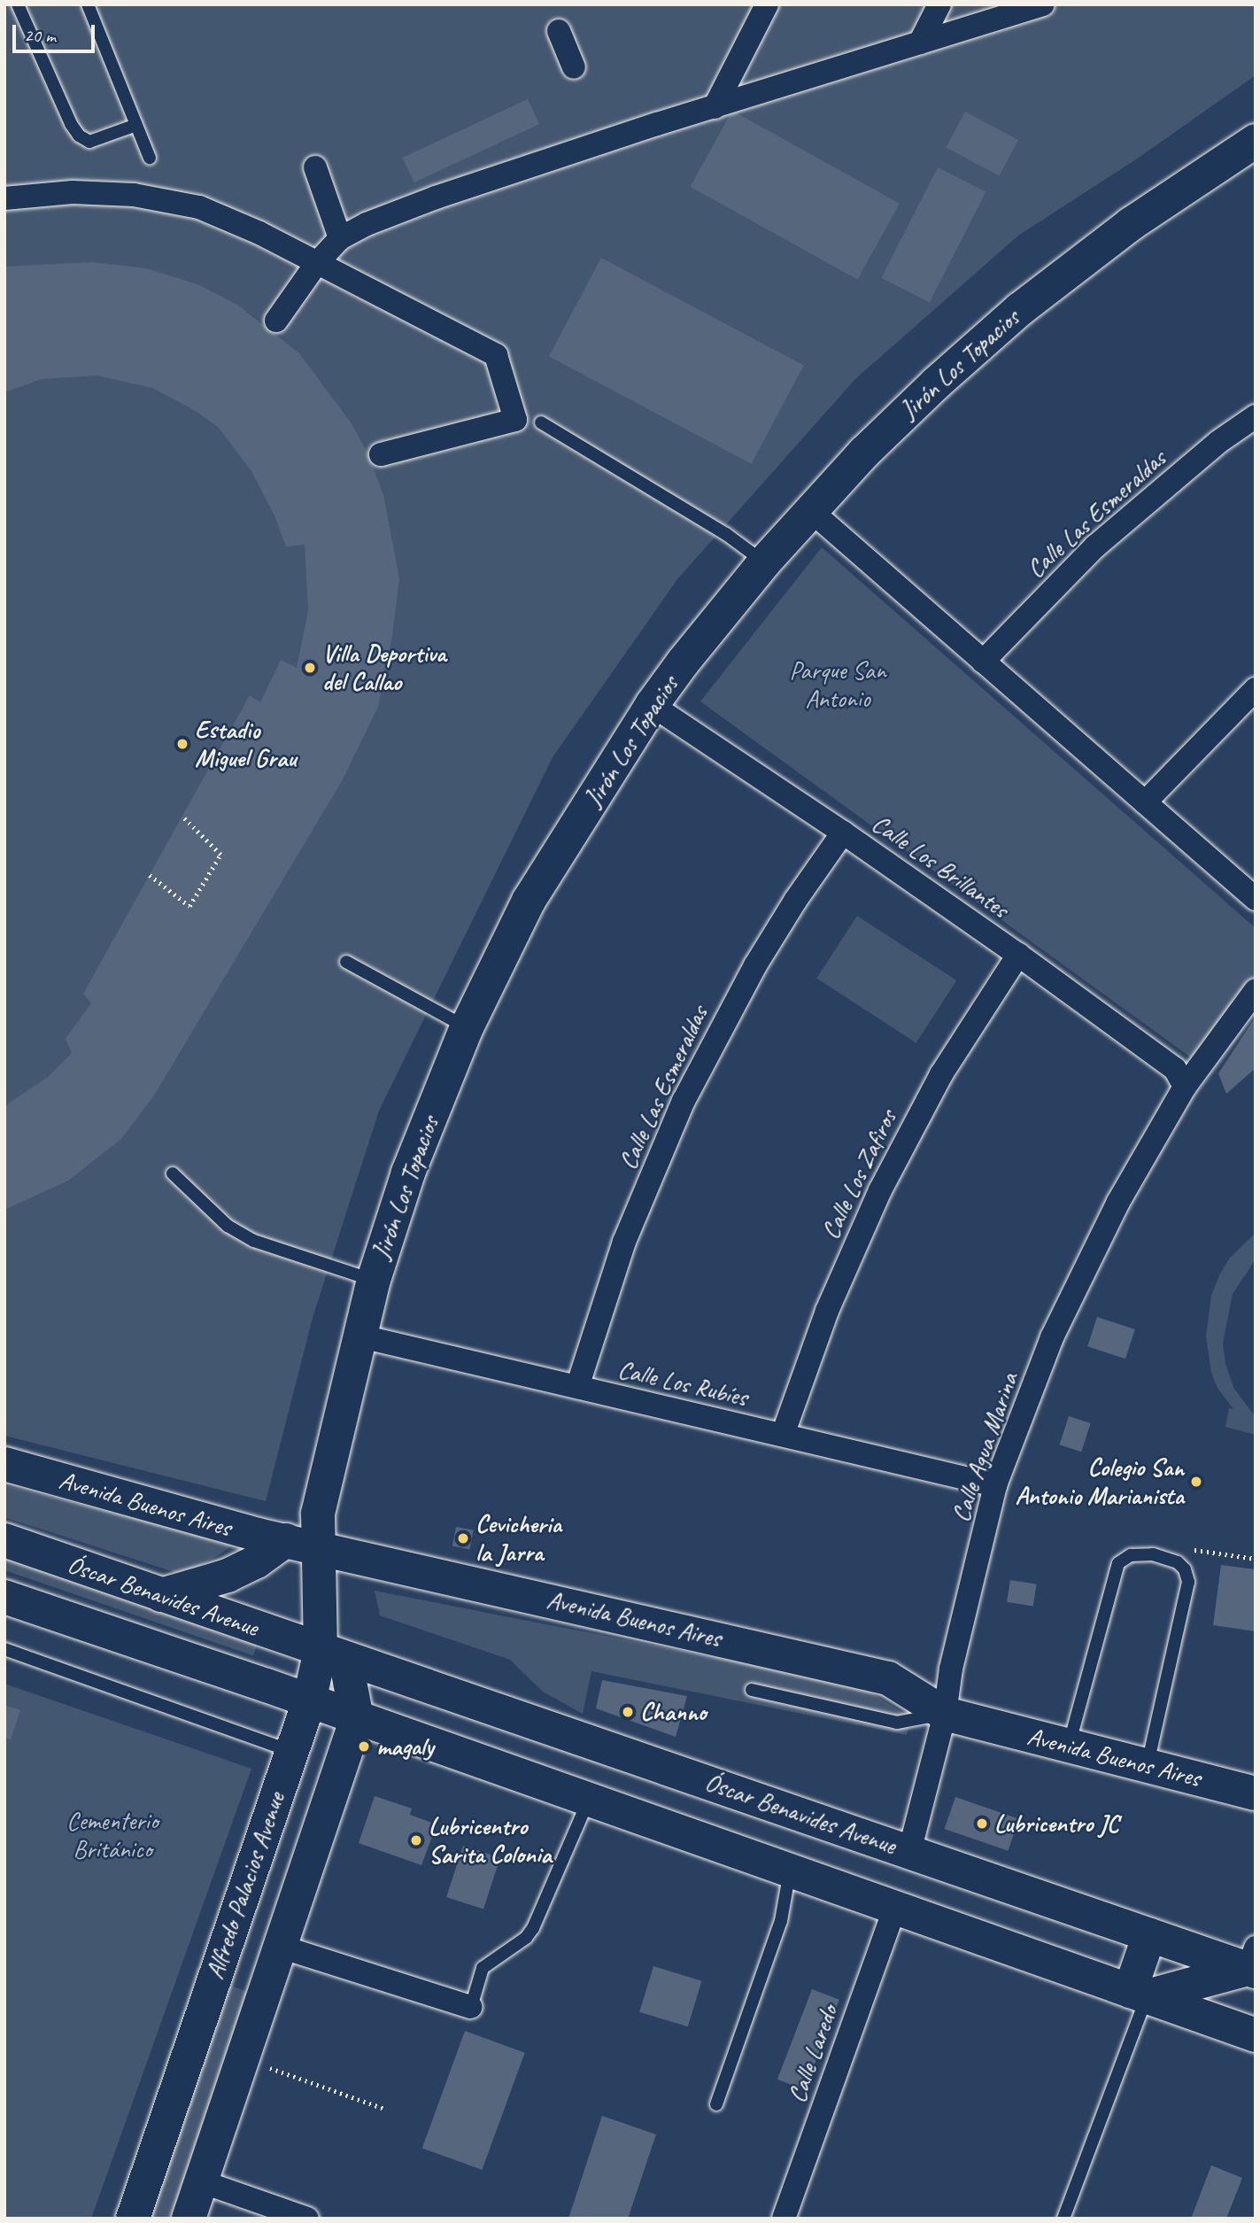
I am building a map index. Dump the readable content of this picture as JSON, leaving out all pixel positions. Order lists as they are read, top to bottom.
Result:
{
  "streets": {
    "main road": [
      "Jirón Los Topacios",
      "Avenida Buenos Aires",
      "Óscar Benavides Avenue",
      "Alfredo Palacios Avenue"
    ],
    "street": [
      "Calle Las Esmeraldas",
      "Calle Los Brillantes",
      "Calle Los Zafiros",
      "Calle Los Rubíes",
      "Calle Agua Marina",
      "Calle Laredo"
    ]
  },
  "crossings": [
    ["Jirón Los Topacios", "Calle Los Brillantes"],
    ["Jirón Los Topacios", "Calle Los Rubíes"],
    ["Jirón Los Topacios", "Avenida Buenos Aires"],
    ["Jirón Los Topacios", "Alfredo Palacios Avenue"],
    ["Calle Las Esmeraldas", "Calle Los Brillantes"],
    ["Calle Las Esmeraldas", "Calle Los Rubíes"],
    ["Calle Los Brillantes", "Calle Los Zafiros"],
    ["Calle Los Brillantes", "Calle Agua Marina"],
    ["Calle Los Zafiros", "Calle Los Rubíes"],
    ["Calle Los Rubíes", "Calle Agua Marina"],
    ["Calle Agua Marina", "Avenida Buenos Aires"],
    ["Calle Agua Marina", "Óscar Benavides Avenue"],
    ["Avenida Buenos Aires", "Alfredo Palacios Avenue"],
    ["Óscar Benavides Avenue", "Alfredo Palacios Avenue"]
  ],
  "parks": ["Parque San Antonio", "Cementerio Británico"],
  "places": [
    "Villa Deportiva del Callao",
    "Estadio Miguel Grau",
    "Colegio San Antonio Marianista",
    "Cevicheria la Jarra",
    "Channo",
    "magaly",
    "Lubricentro JC",
    "Lubricentro Sarita Colonia"
  ],
  "scale_bar": "20 m"
}
